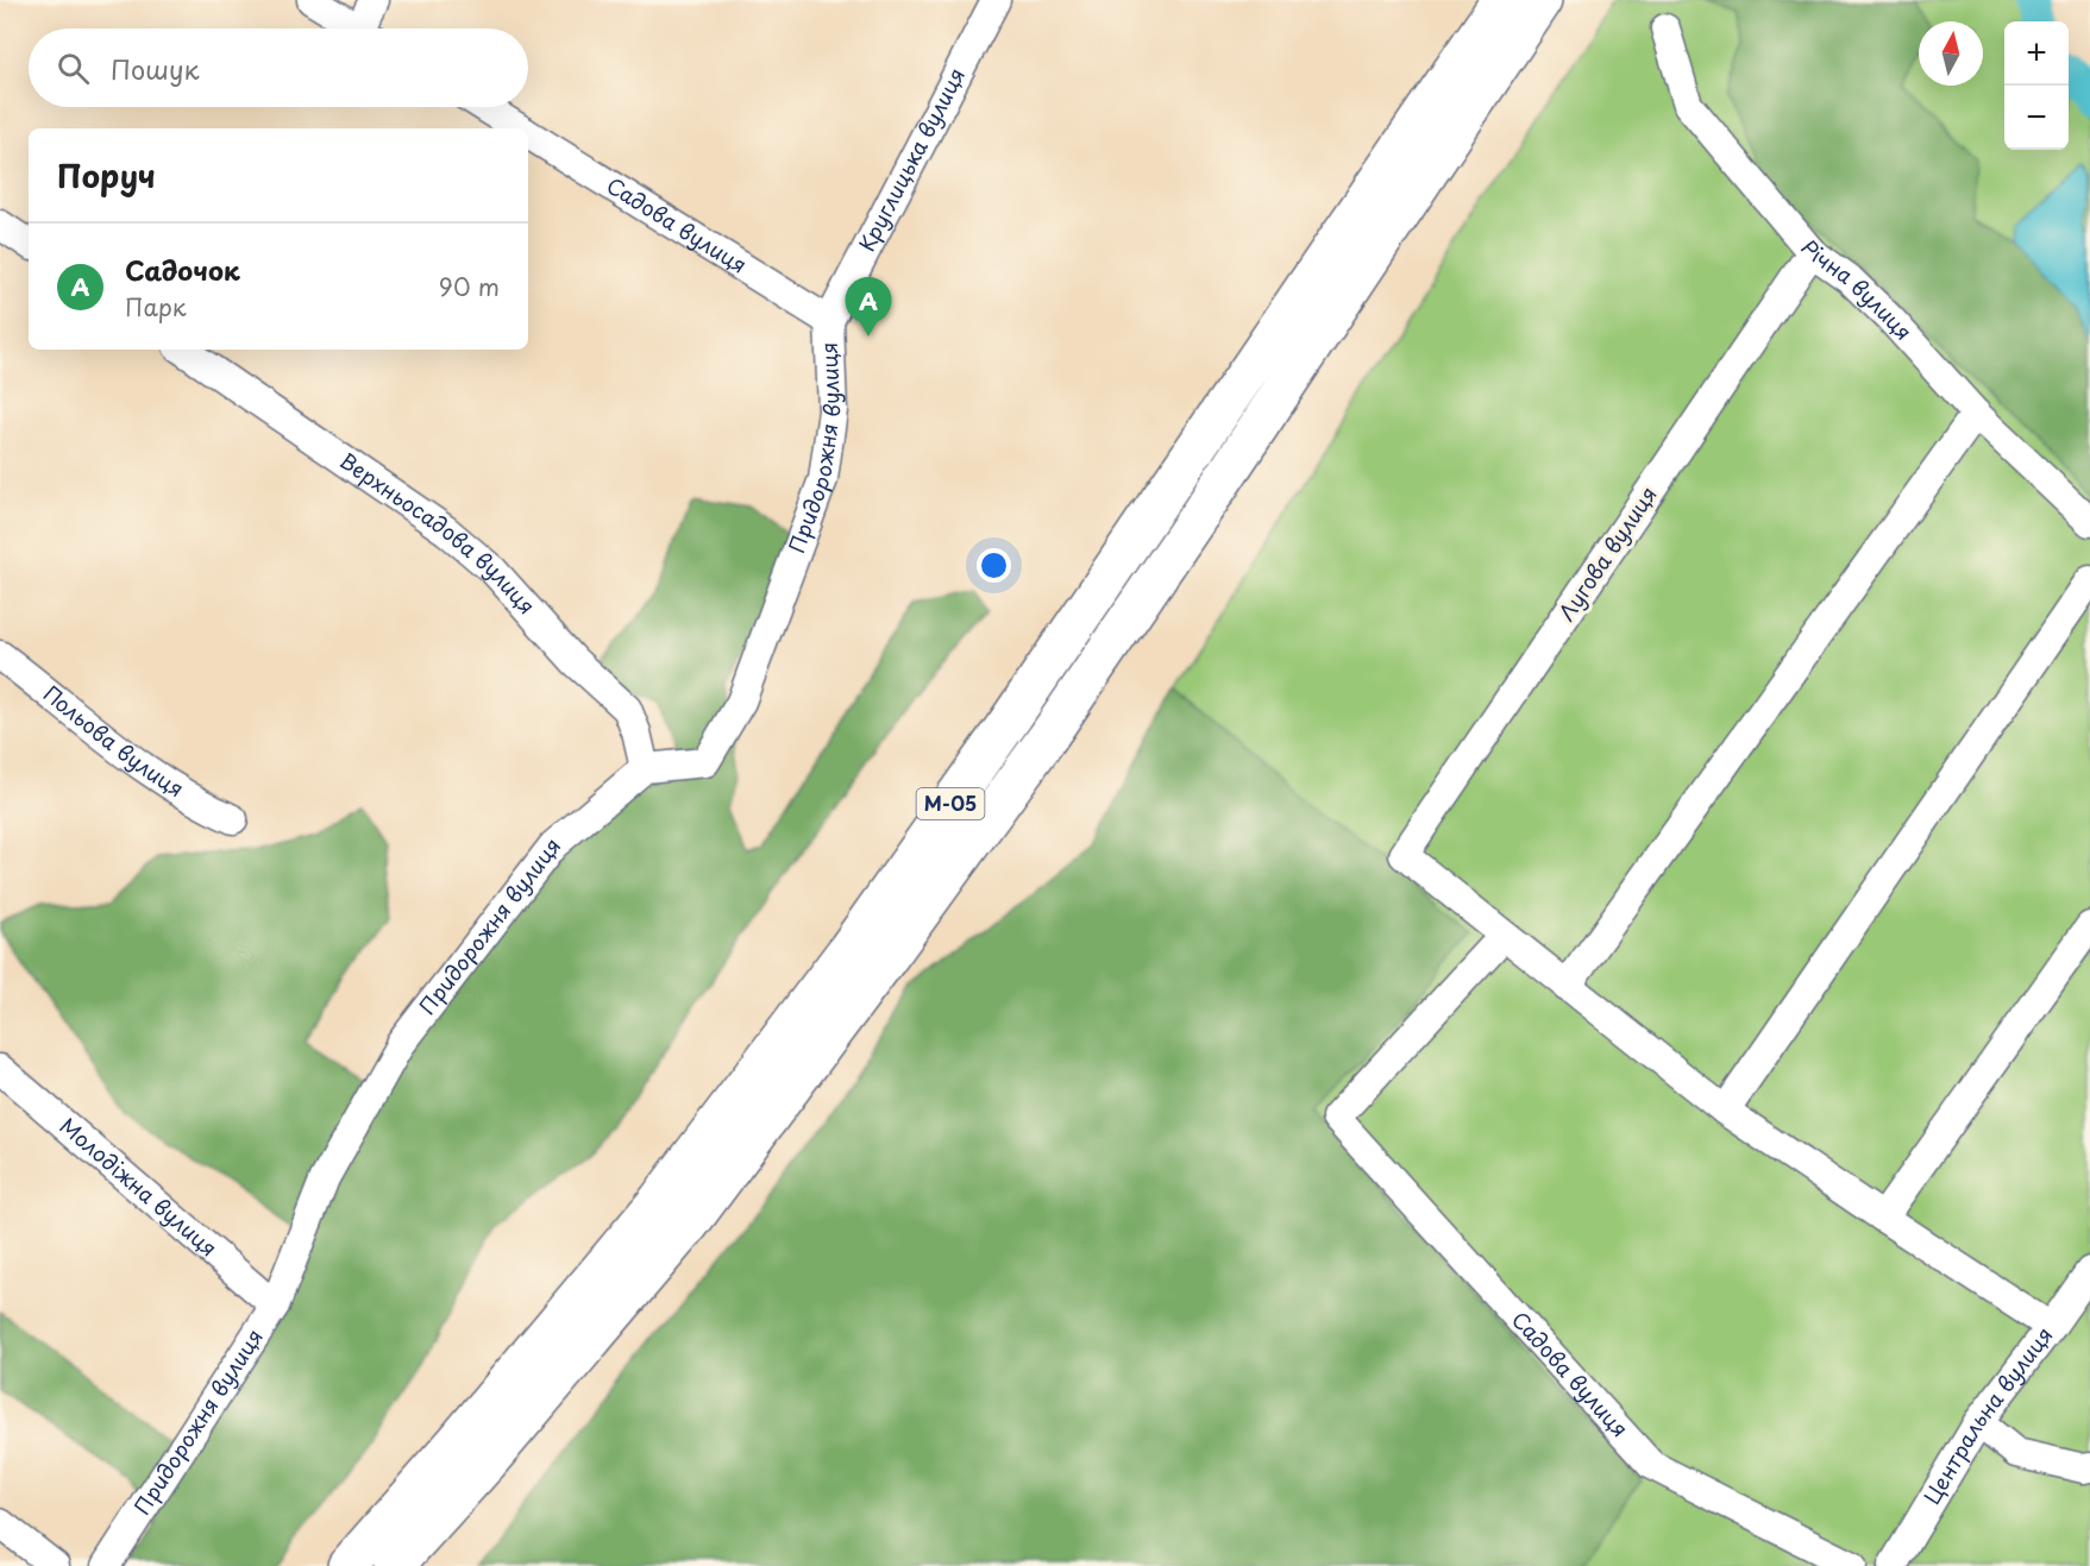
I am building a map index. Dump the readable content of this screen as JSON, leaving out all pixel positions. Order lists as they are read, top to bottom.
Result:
{
  "streets": {
    "highway": ["М-05"],
    "street": [
      "Круглицька вулиця",
      "Садова вулиця",
      "Річна вулиця",
      "Придорожня вулиця",
      "Верхньосадова вулиця",
      "Лугова вулиця",
      "Польова вулиця",
      "Молодіжна вулиця",
      "Центральна вулиця"
    ]
  },
  "crossings": [
    ["Круглицька вулиця", "Садова вулиця"],
    ["Круглицька вулиця", "Придорожня вулиця"],
    ["Садова вулиця", "Придорожня вулиця"],
    ["Садова вулиця", "Лугова вулиця"],
    ["Річна вулиця", "Лугова вулиця"],
    ["Придорожня вулиця", "Верхньосадова вулиця"],
    ["Придорожня вулиця", "Молодіжна вулиця"]
  ],
  "north": "top",
  "page": {
    "map_buttons": ["+", "−"],
    "search": "Пошук",
    "heading": "Поруч",
    "list": [
      {
        "mark": "A",
        "name": "Садочок",
        "note": "Парк",
        "value": "90 m"
      }
    ],
    "pins": "A"
  }
}
